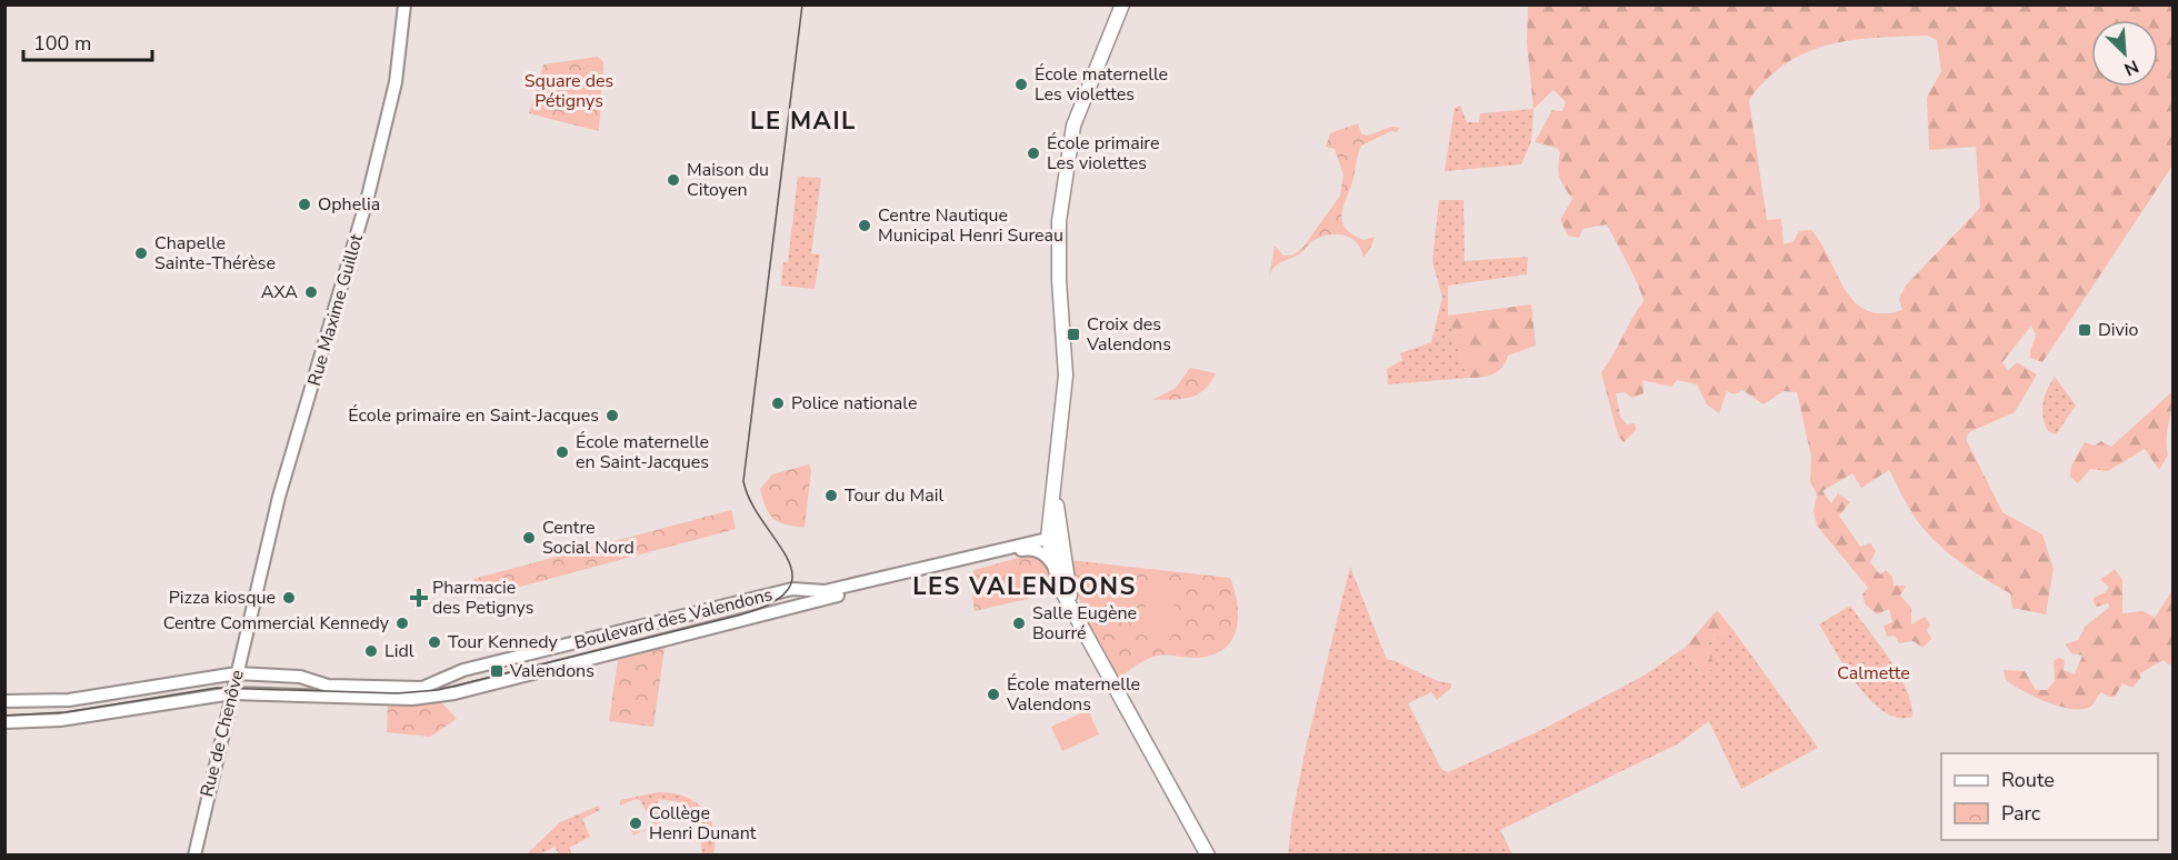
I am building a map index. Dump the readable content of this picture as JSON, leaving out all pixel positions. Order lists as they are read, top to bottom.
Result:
{
  "streets": {
    "street": ["Rue Maxime Guillot", "Boulevard des Valendons", "Rue de Chenôve"]
  },
  "crossings": [
    ["Rue Maxime Guillot", "Rue de Chenôve"],
    ["Boulevard des Valendons", "Rue de Chenôve"]
  ],
  "districts": ["LE MAIL", "LES VALENDONS"],
  "parks": ["Square des Pétignys", "Calmette"],
  "places": {
    "other": [
      "École maternelle Les violettes",
      "École primaire Les violettes",
      "Maison du Citoyen",
      "Ophelia",
      "Centre Nautique Municipal Henri Sureau",
      "Chapelle Sainte-Thérèse",
      "AXA",
      "Police nationale",
      "École primaire en Saint-Jacques",
      "École maternelle en Saint-Jacques",
      "Tour du Mail",
      "Centre Social Nord",
      "Pizza kiosque",
      "Centre Commercial Kennedy",
      "Salle Eugène Bourré",
      "Tour Kennedy",
      "Lidl",
      "École maternelle Valendons",
      "Collège Henri Dunant"
    ],
    "transit": ["Divio", "Croix des Valendons", "Valendons"],
    "health": ["Pharmacie des Petignys"]
  },
  "legend": ["Route", "Parc"],
  "scale_bar": "100 m",
  "north": "bottom right"
}
